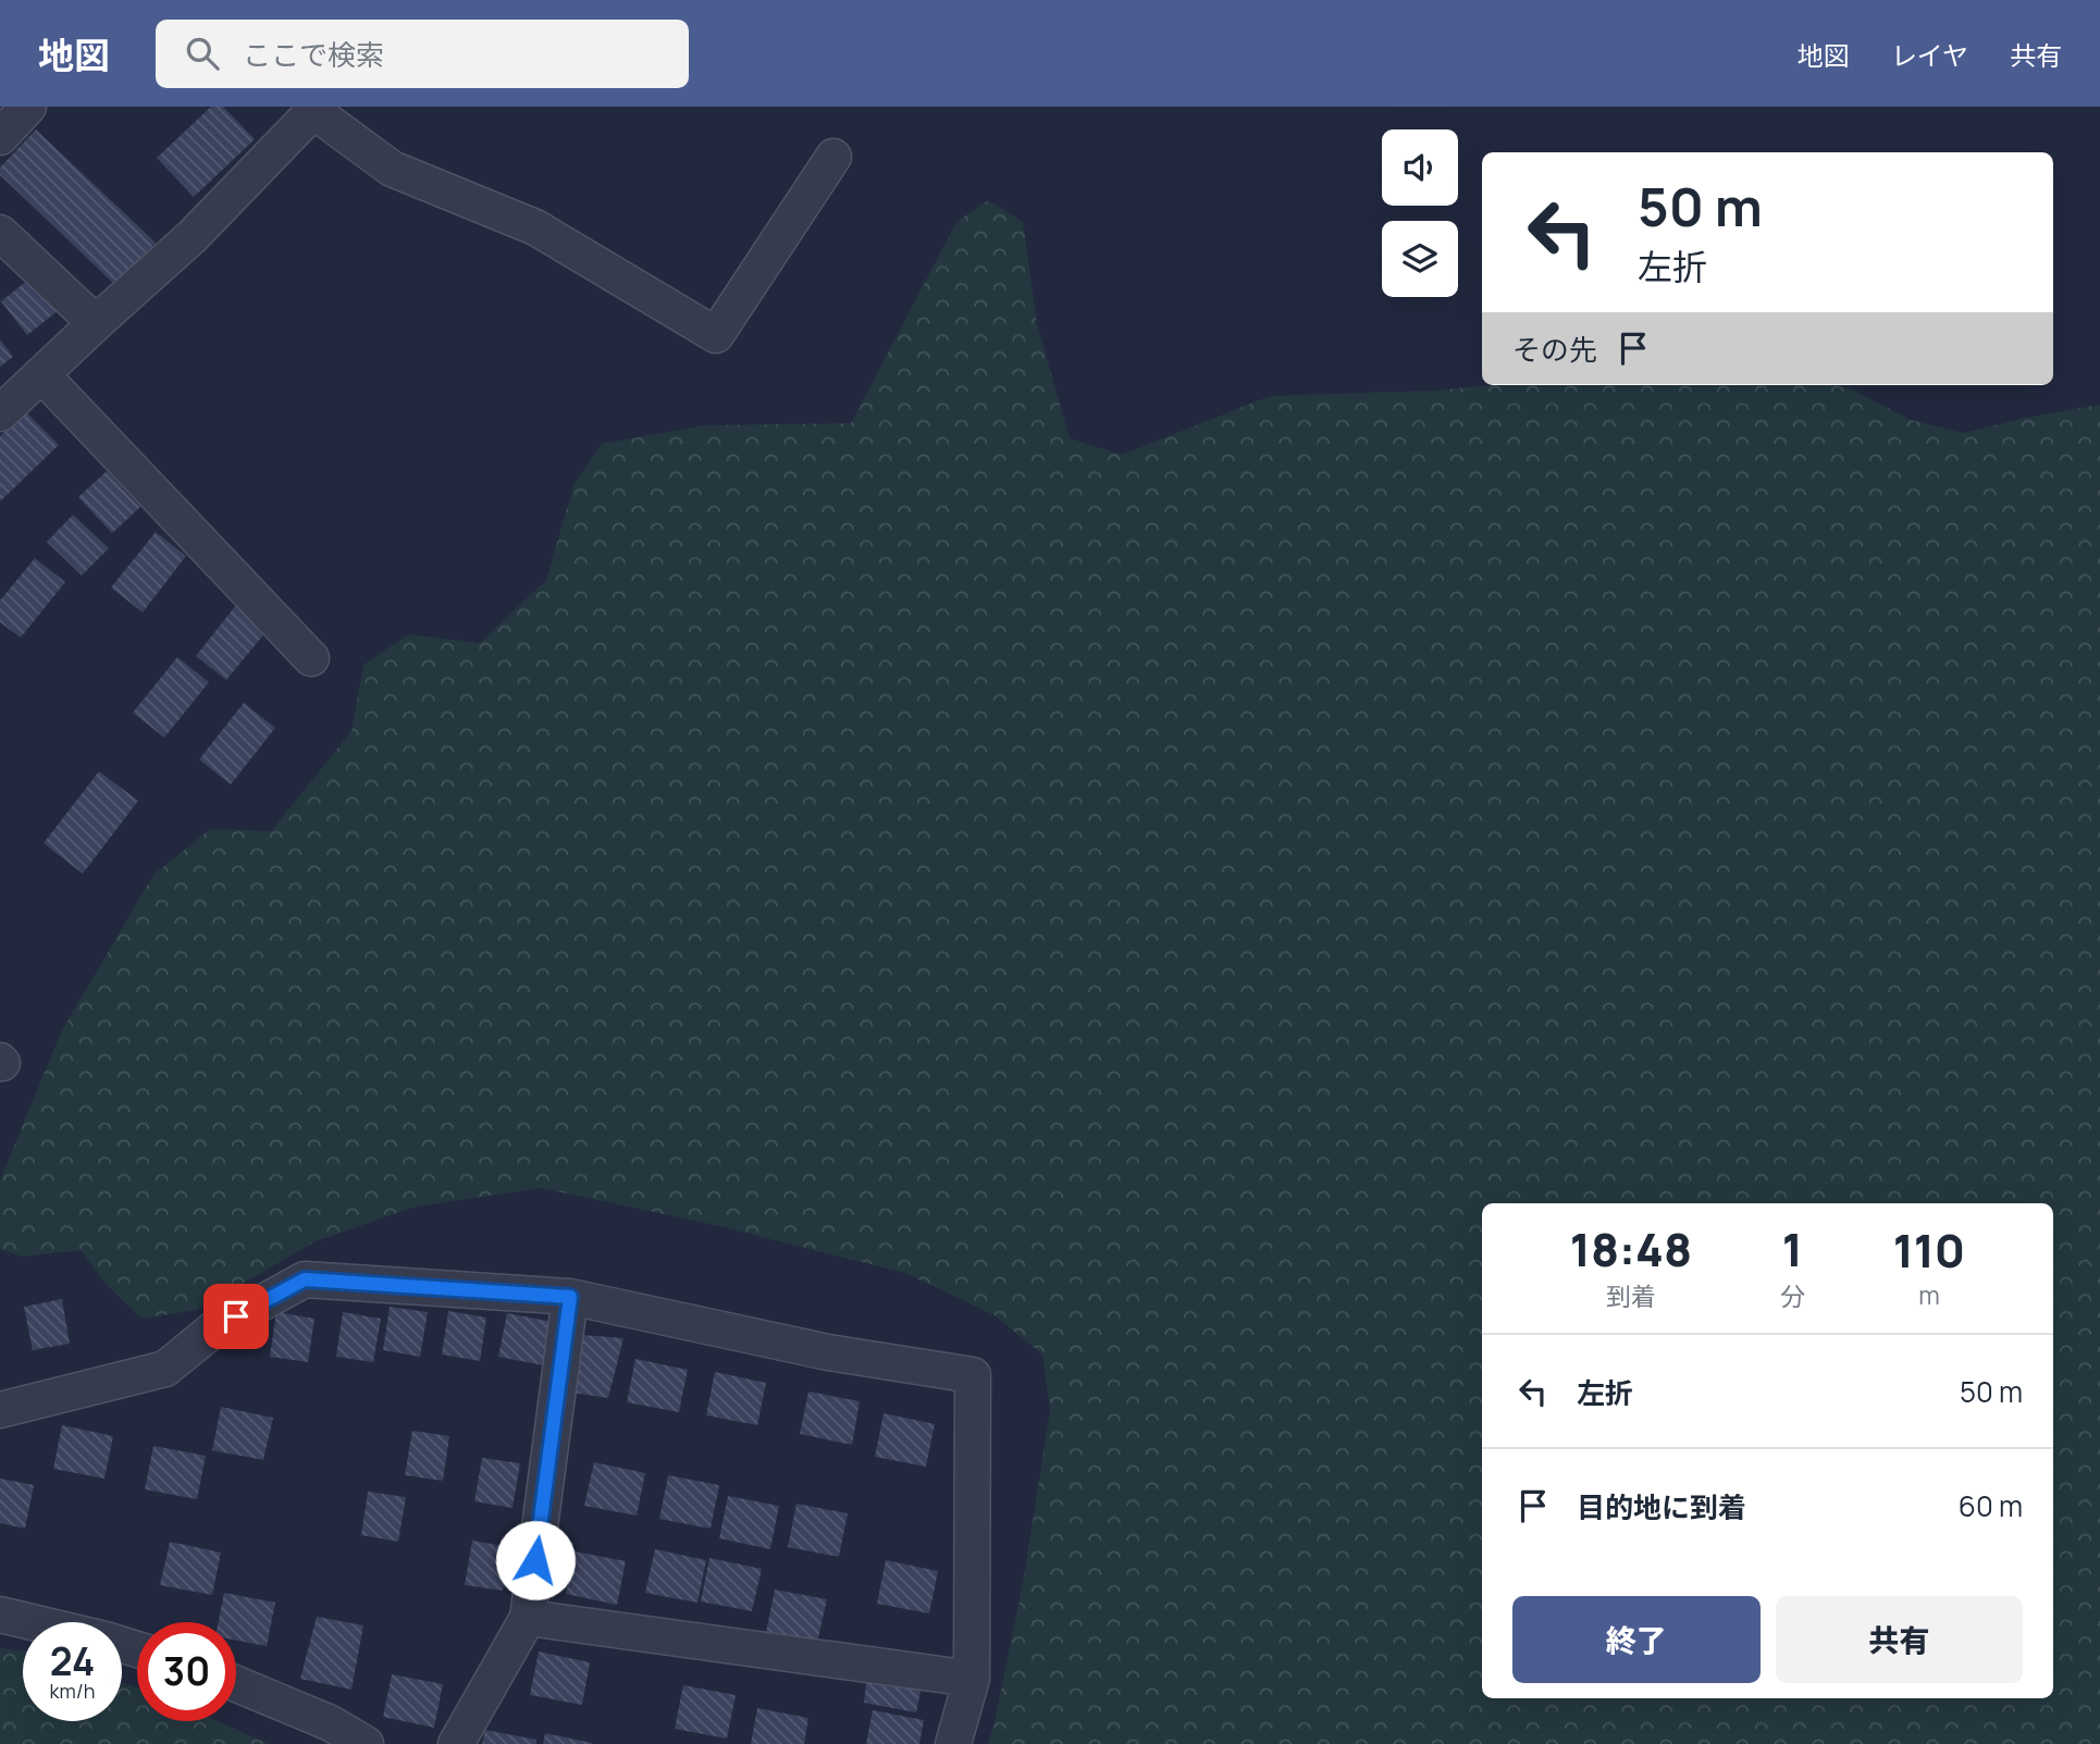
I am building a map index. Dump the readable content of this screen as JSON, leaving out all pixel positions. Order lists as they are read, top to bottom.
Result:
{
  "page": {
    "header": "地図",
    "search": "ここで検索",
    "nav": ["地図", "レイヤ", "共有"],
    "turn": ["50 m", "左折"],
    "then": "その先",
    "eta": [
      "18:48",
      "到着",
      "1",
      "分",
      "110",
      "m"
    ],
    "list": [
      {
        "name": "左折",
        "value": "50 m"
      },
      {
        "name": "目的地に到着",
        "value": "60 m"
      }
    ],
    "buttons": ["終了", "共有"],
    "speed": "24 km/h",
    "limit": "30"
  }
}
